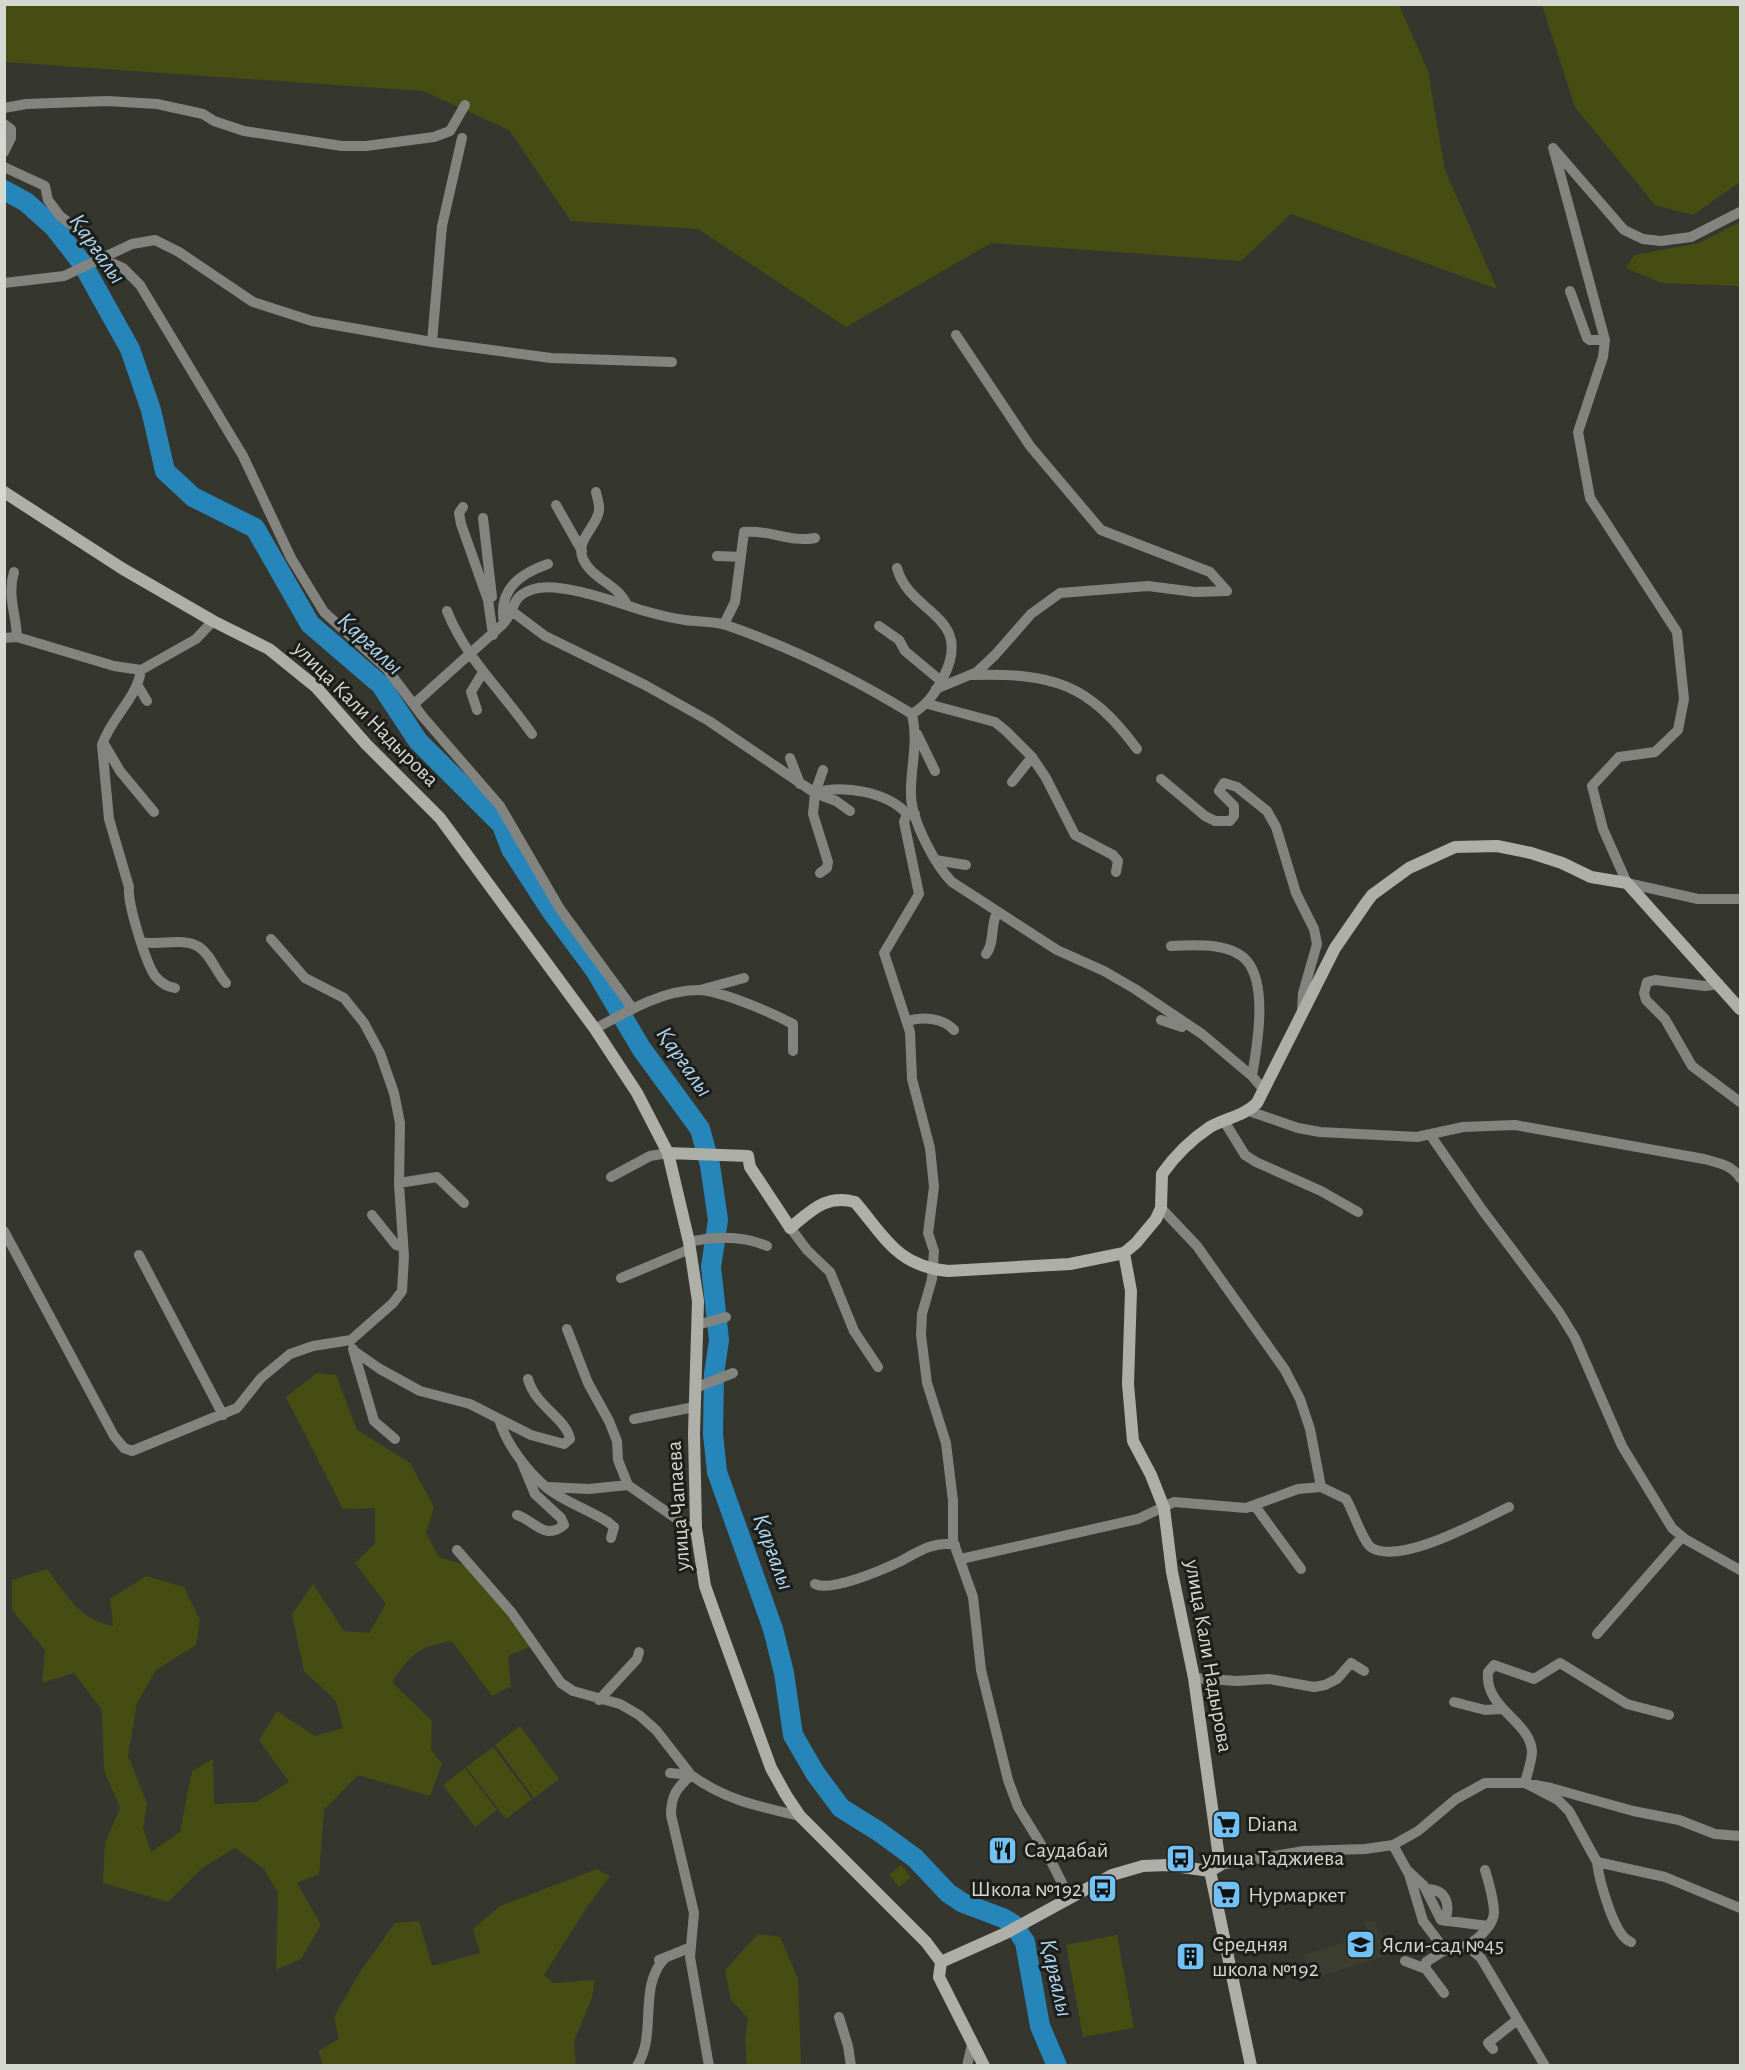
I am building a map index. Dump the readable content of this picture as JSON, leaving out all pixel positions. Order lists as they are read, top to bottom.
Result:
{
  "streets": {
    "street": ["улица Кали Надырова", "улица Чапаева"]
  },
  "crossings": [
    ["улица Кали Надырова", "улица Чапаева"]
  ],
  "water": ["Қарғалы"],
  "places": {
    "supermarket": ["Diana", "Нурмаркет"],
    "restaurant": ["Саудабай"],
    "bus stop": ["улица Таджиева", "Школа №192"],
    "school or university": ["Ясли-сад №45"],
    "building": ["Средняя школа №192"]
  }
}
